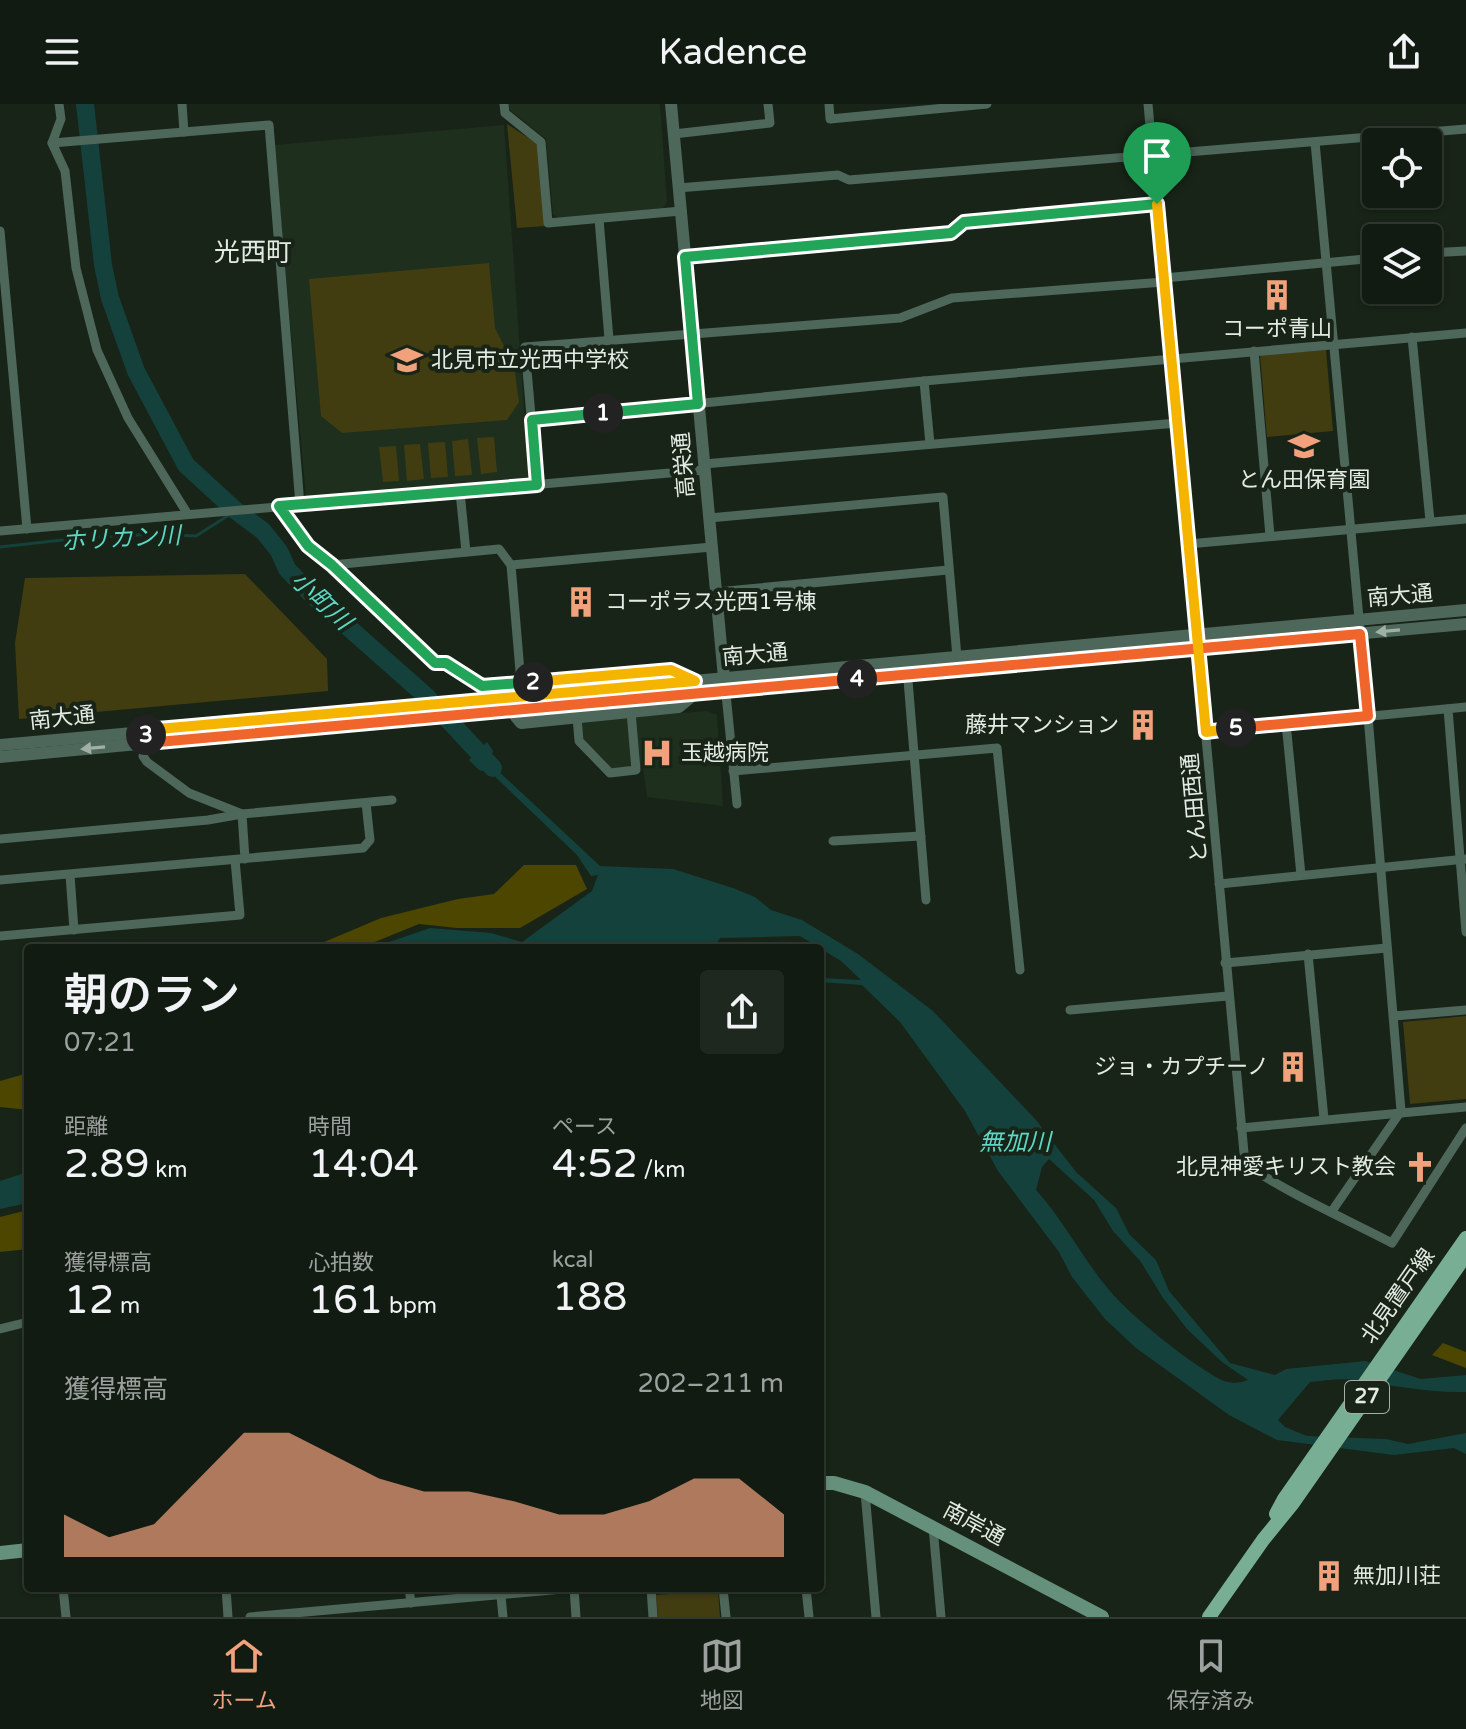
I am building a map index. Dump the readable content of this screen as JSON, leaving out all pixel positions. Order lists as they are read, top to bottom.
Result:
{
  "streets": {
    "main road": ["北見置戸線", "27", "南岸通"],
    "street": ["高栄通", "南大通", "とん田西通"]
  },
  "crossings": [
    ["高栄通", "南大通"],
    ["南大通", "とん田西通"]
  ],
  "districts": ["光西町"],
  "water": ["ホリカン川", "小町川", "無加川"],
  "places": {
    "building": [
      "コーポ青山",
      "コーポラス光西1号棟",
      "藤井マンション",
      "ジョ・カプチーノ",
      "無加川荘"
    ],
    "school or university": ["北見市立光西中学校", "とん田保育園"],
    "hospital": ["玉越病院"],
    "church": ["北見神愛キリスト教会"]
  },
  "page": {
    "header": "Kadence",
    "pins": [
      "1",
      "4",
      "2",
      "5",
      "3"
    ],
    "heading": ["朝のラン", "07:21"],
    "stats": [
      ["距離", "2.89 km"],
      ["時間", "14:04"],
      ["ペース", "4:52 /km"],
      ["獲得標高", "12 m"],
      ["心拍数", "161 bpm"],
      ["kcal", "188"]
    ],
    "chart": ["獲得標高", "202–211 m"],
    "tabs": ["ホーム", "地図", "保存済み"]
  }
}
